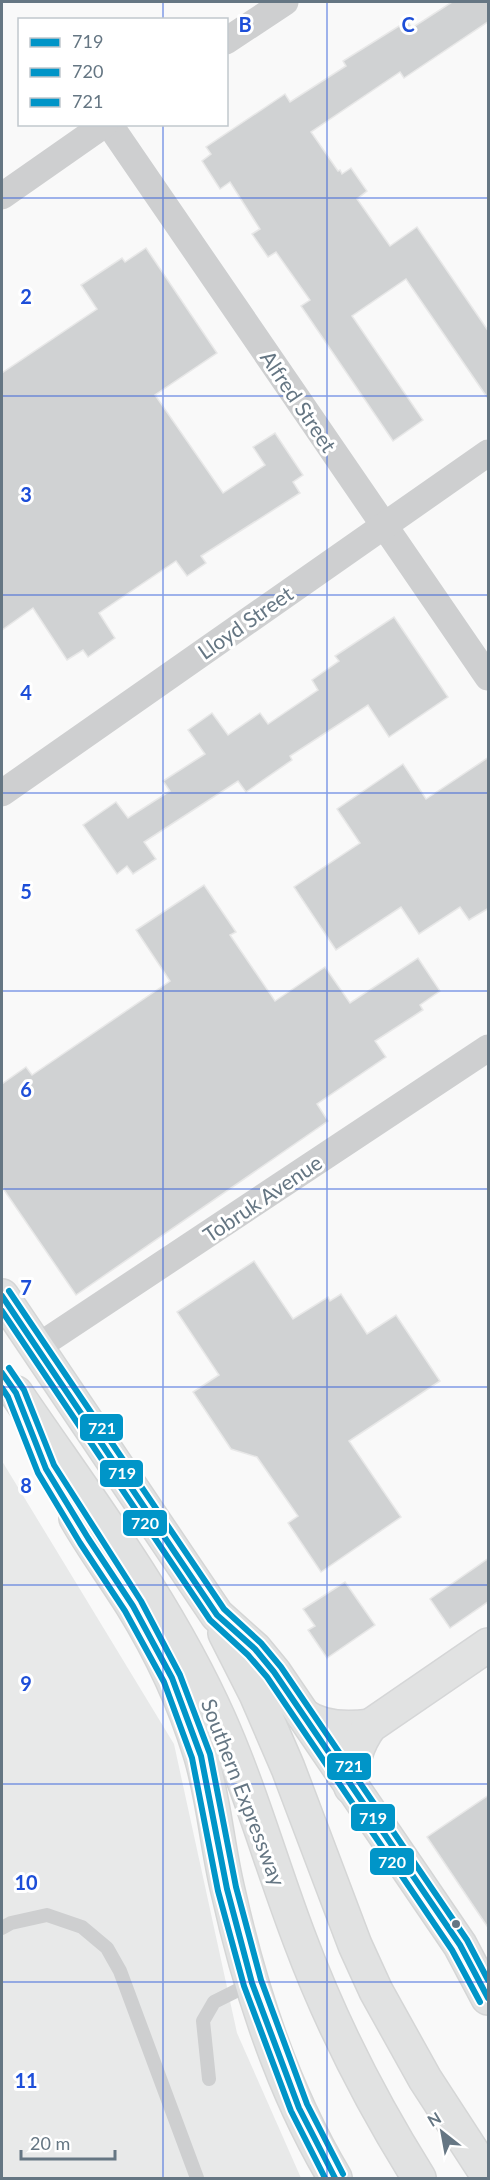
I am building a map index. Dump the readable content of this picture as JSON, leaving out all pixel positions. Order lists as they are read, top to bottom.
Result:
{
  "streets": {
    "main road": ["Southern Expressway"],
    "street": ["Alfred Street", "Lloyd Street", "Tobruk Avenue"]
  },
  "crossings": [
    ["Alfred Street", "Lloyd Street"]
  ],
  "lines": ["transit line 721", "transit line 719", "transit line 720"],
  "legend": ["719", "720", "721"],
  "scale_bar": "20 m",
  "north": "top left",
  "grid": {
    "columns": ["B", "C"],
    "rows": [
      "2",
      "3",
      "4",
      "5",
      "6",
      "7",
      "8",
      "9",
      "10",
      "11"
    ]
  }
}
